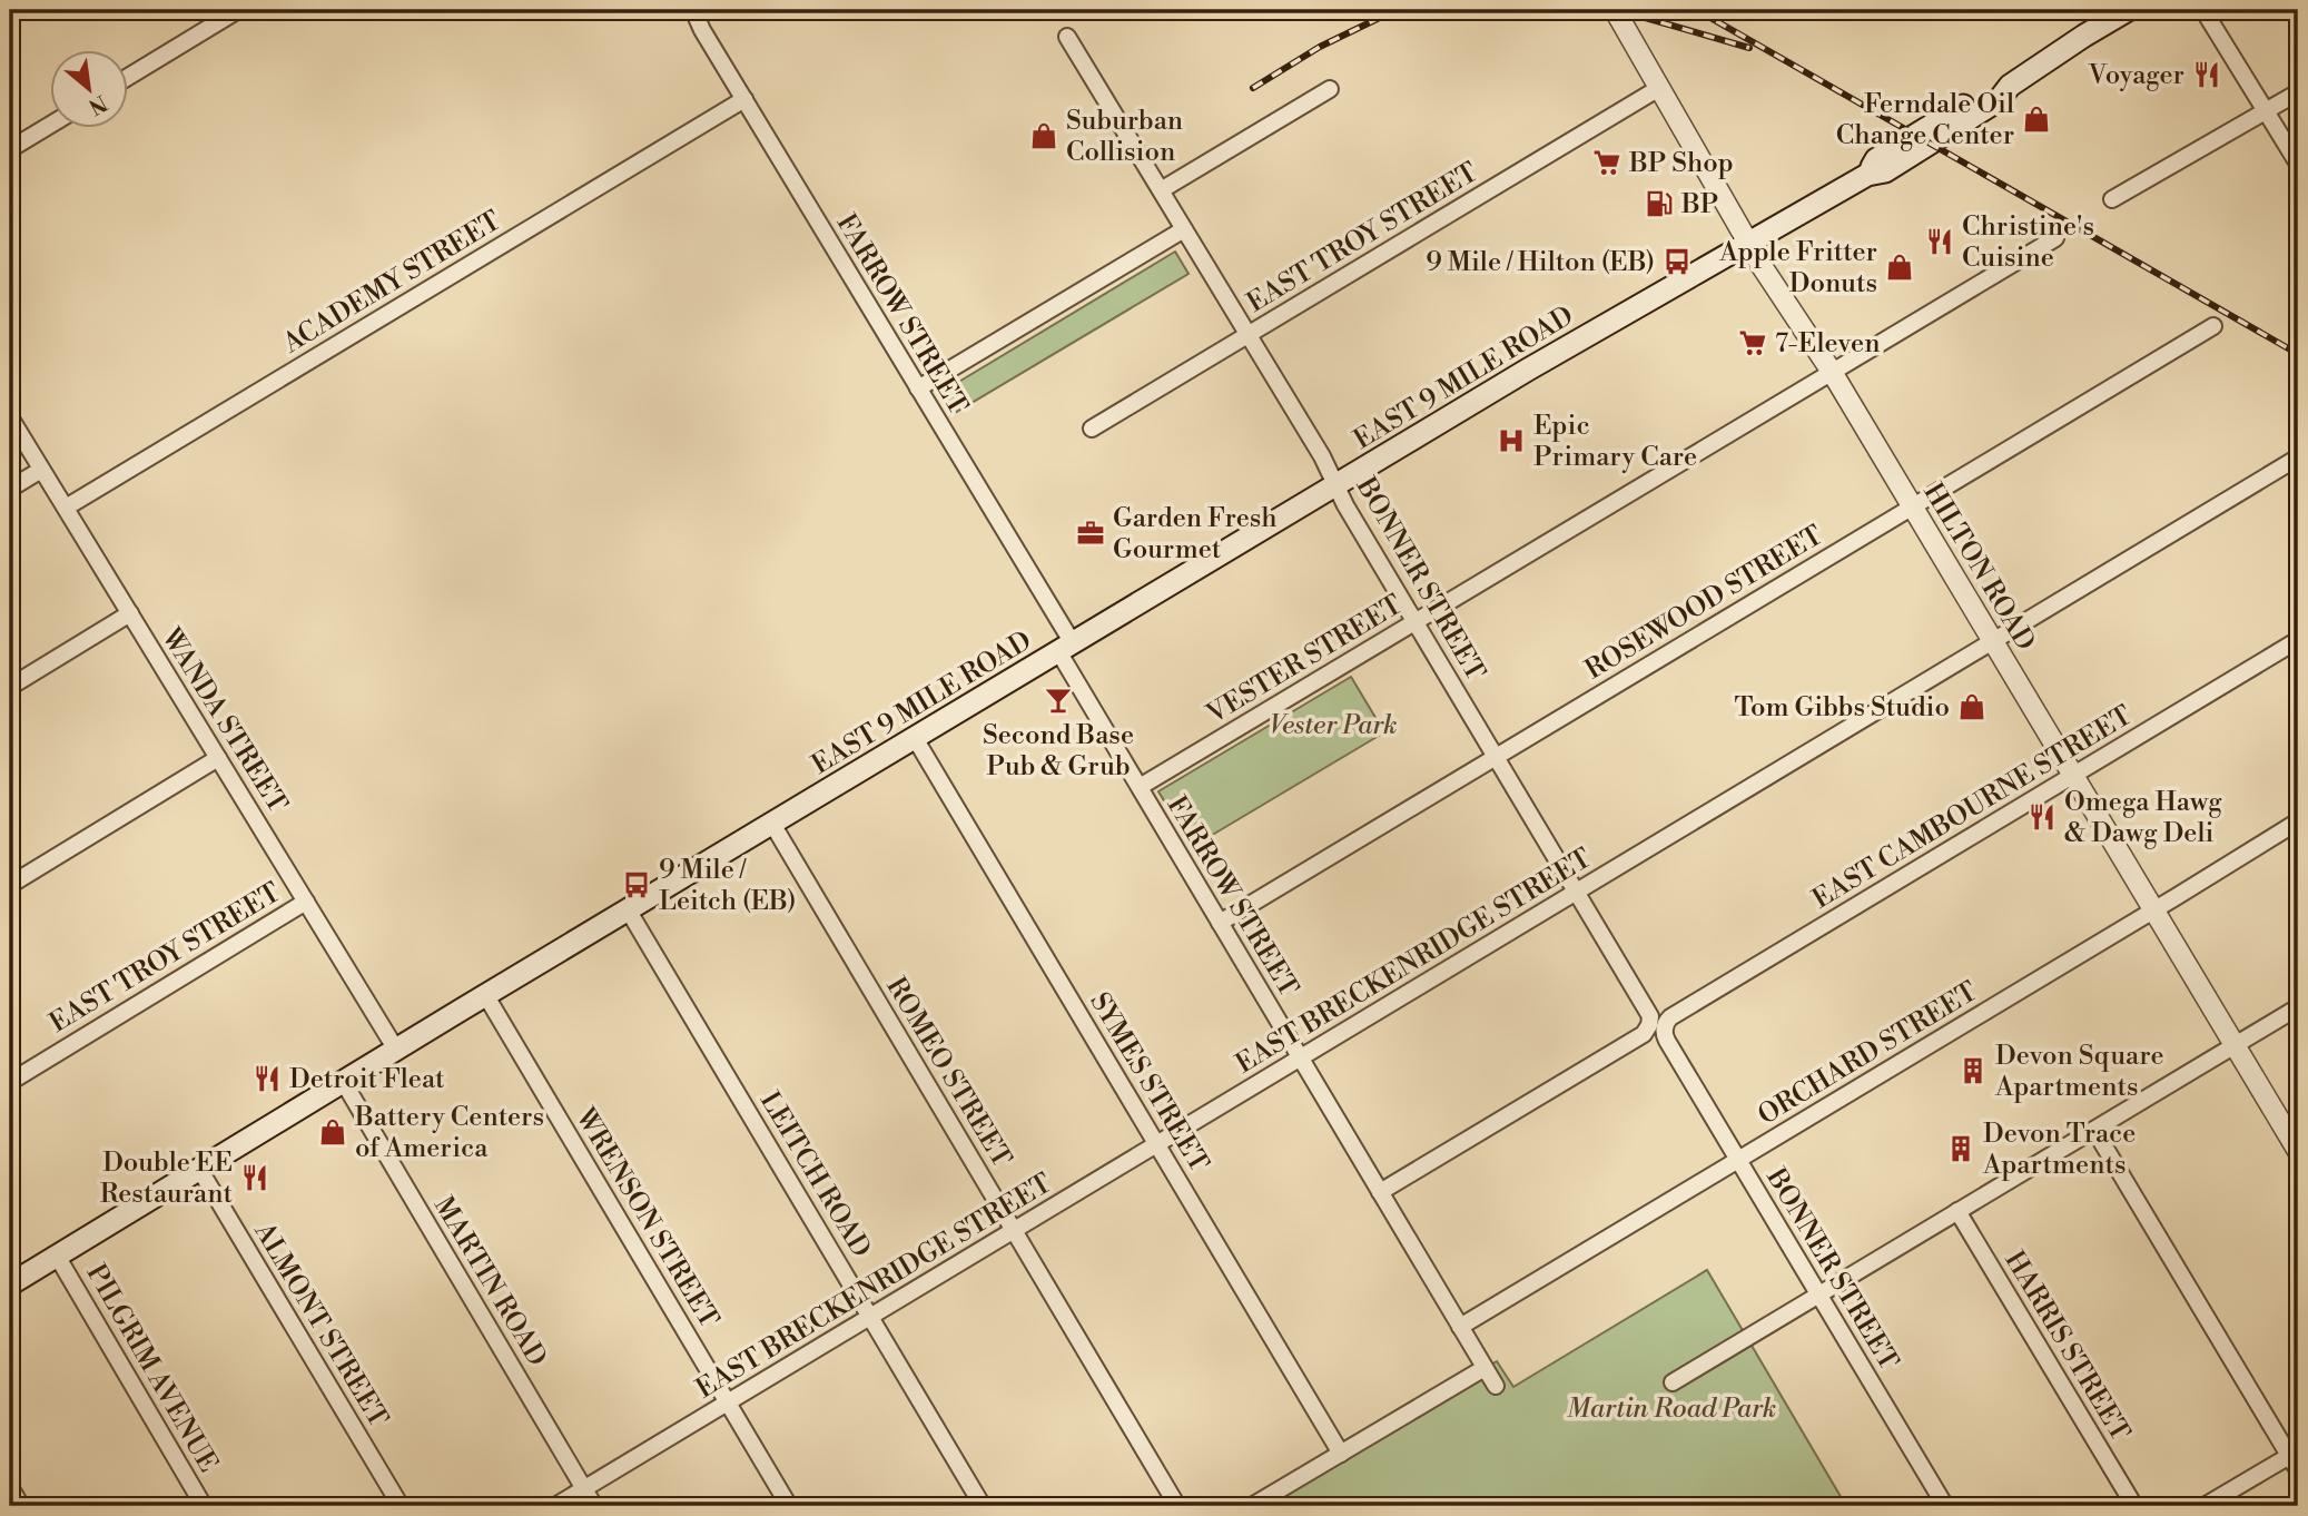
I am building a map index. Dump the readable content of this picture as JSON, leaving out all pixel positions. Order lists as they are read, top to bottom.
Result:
{
  "streets": {
    "main road": ["EAST 9 MILE ROAD"],
    "street": [
      "EAST TROY STREET",
      "ACADEMY STREET",
      "FARROW STREET",
      "HILTON ROAD",
      "BONNER STREET",
      "ROSEWOOD STREET",
      "VESTER STREET",
      "WANDA STREET",
      "EAST CAMBOURNE STREET",
      "EAST BRECKENRIDGE STREET",
      "ORCHARD STREET",
      "ROMEO STREET",
      "SYMES STREET",
      "LEITCH ROAD",
      "WRENSON STREET",
      "MARTIN ROAD",
      "ALMONT STREET",
      "HARRIS STREET",
      "PILGRIM AVENUE"
    ]
  },
  "crossings": [
    ["EAST TROY STREET", "HILTON ROAD"],
    ["EAST TROY STREET", "BONNER STREET"],
    ["EAST TROY STREET", "WANDA STREET"],
    ["ACADEMY STREET", "FARROW STREET"],
    ["ACADEMY STREET", "WANDA STREET"],
    ["FARROW STREET", "EAST 9 MILE ROAD"],
    ["FARROW STREET", "BONNER STREET"],
    ["FARROW STREET", "ROSEWOOD STREET"],
    ["FARROW STREET", "VESTER STREET"],
    ["FARROW STREET", "EAST BRECKENRIDGE STREET"],
    ["FARROW STREET", "ORCHARD STREET"],
    ["EAST 9 MILE ROAD", "HILTON ROAD"],
    ["EAST 9 MILE ROAD", "BONNER STREET"],
    ["EAST 9 MILE ROAD", "WANDA STREET"],
    ["EAST 9 MILE ROAD", "ROMEO STREET"],
    ["EAST 9 MILE ROAD", "SYMES STREET"],
    ["EAST 9 MILE ROAD", "LEITCH ROAD"],
    ["EAST 9 MILE ROAD", "WRENSON STREET"],
    ["EAST 9 MILE ROAD", "MARTIN ROAD"],
    ["EAST 9 MILE ROAD", "ALMONT STREET"],
    ["EAST 9 MILE ROAD", "PILGRIM AVENUE"],
    ["HILTON ROAD", "ROSEWOOD STREET"],
    ["HILTON ROAD", "VESTER STREET"],
    ["HILTON ROAD", "EAST CAMBOURNE STREET"],
    ["HILTON ROAD", "EAST BRECKENRIDGE STREET"],
    ["HILTON ROAD", "ORCHARD STREET"],
    ["BONNER STREET", "ROSEWOOD STREET"],
    ["BONNER STREET", "VESTER STREET"],
    ["BONNER STREET", "EAST CAMBOURNE STREET"],
    ["BONNER STREET", "EAST BRECKENRIDGE STREET"],
    ["BONNER STREET", "ORCHARD STREET"],
    ["EAST BRECKENRIDGE STREET", "ROMEO STREET"],
    ["EAST BRECKENRIDGE STREET", "SYMES STREET"],
    ["EAST BRECKENRIDGE STREET", "LEITCH ROAD"],
    ["EAST BRECKENRIDGE STREET", "WRENSON STREET"],
    ["EAST BRECKENRIDGE STREET", "MARTIN ROAD"]
  ],
  "parks": ["Vester Park", "Martin Road Park"],
  "places": {
    "restaurant": [
      "Voyager",
      "Christine's Cuisine",
      "Omega Hawg & Dawg Deli",
      "Detroit Fleat",
      "Double EE Restaurant"
    ],
    "shop": [
      "Ferndale Oil Change Center",
      "Suburban Collision",
      "Apple Fritter Donuts",
      "Tom Gibbs Studio",
      "Battery Centers of America"
    ],
    "supermarket": ["BP Shop", "7-Eleven"],
    "fuel station": ["BP"],
    "bus stop": ["9 Mile / Hilton (EB)", "9 Mile / Leitch (EB)"],
    "hospital": ["Epic Primary Care"],
    "office": ["Garden Fresh Gourmet"],
    "bar": ["Second Base Pub & Grub"],
    "building": ["Devon Square Apartments", "Devon Trace Apartments"]
  },
  "north": "bottom right"
}
